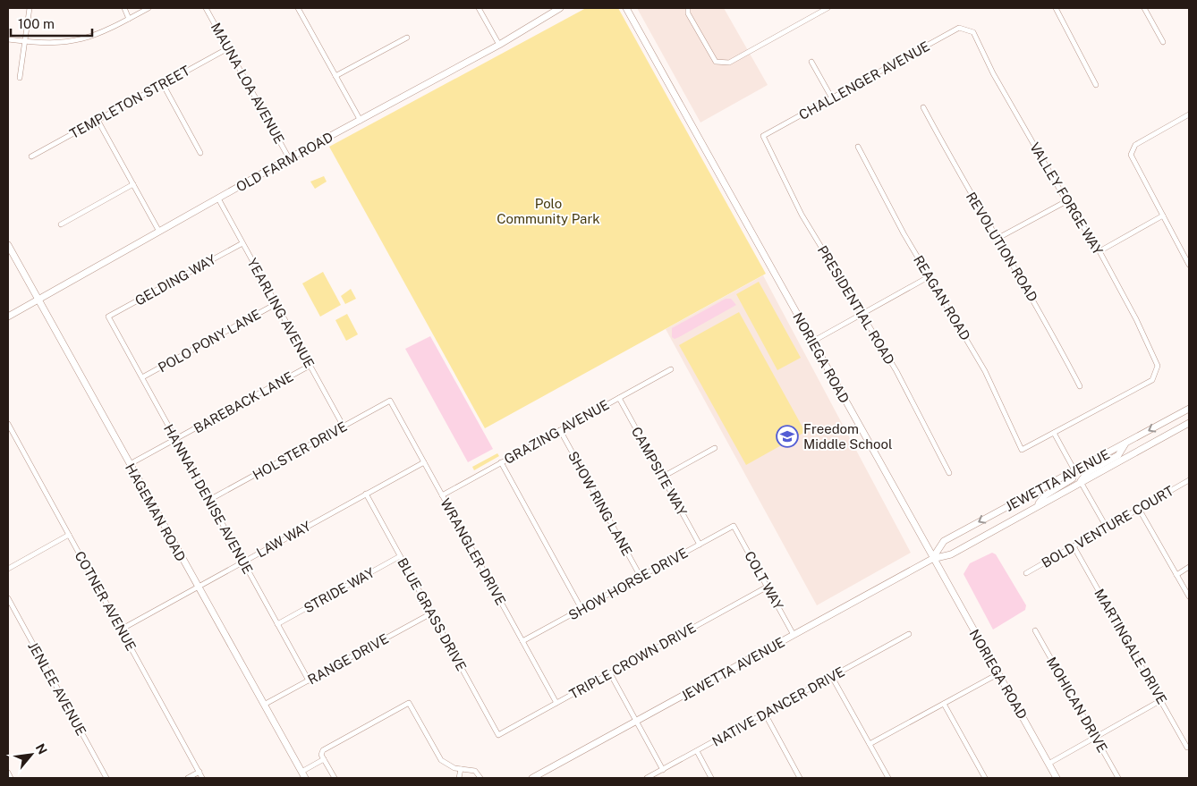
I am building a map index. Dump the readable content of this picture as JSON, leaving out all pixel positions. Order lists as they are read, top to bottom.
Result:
{
  "streets": {
    "street": [
      "CHALLENGER AVENUE",
      "MAUNA LOA AVENUE",
      "TEMPLETON STREET",
      "OLD FARM ROAD",
      "VALLEY FORGE WAY",
      "REVOLUTION ROAD",
      "GELDING WAY",
      "REAGAN ROAD",
      "PRESIDENTIAL ROAD",
      "YEARLING AVENUE",
      "POLO PONY LANE",
      "NORIEGA ROAD",
      "BAREBACK LANE",
      "GRAZING AVENUE",
      "HOLSTER DRIVE",
      "CAMPSITE WAY",
      "JEWETTA AVENUE",
      "HANNAH DENISE AVENUE",
      "SHOW RING LANE",
      "HAGEMAN ROAD",
      "BOLD VENTURE COURT",
      "LAW WAY",
      "WRANGLER DRIVE",
      "COLT WAY",
      "SHOW HORSE DRIVE",
      "STRIDE WAY",
      "COTNER AVENUE",
      "BLUE GRASS DRIVE",
      "MARTINGALE DRIVE",
      "RANGE DRIVE",
      "TRIPLE CROWN DRIVE",
      "JENLEE AVENUE",
      "MOHICAN DRIVE",
      "NATIVE DANCER DRIVE"
    ]
  },
  "crossings": [
    ["CHALLENGER AVENUE", "VALLEY FORGE WAY"],
    ["CHALLENGER AVENUE", "PRESIDENTIAL ROAD"],
    ["MAUNA LOA AVENUE", "TEMPLETON STREET"],
    ["MAUNA LOA AVENUE", "OLD FARM ROAD"],
    ["OLD FARM ROAD", "YEARLING AVENUE"],
    ["OLD FARM ROAD", "HAGEMAN ROAD"],
    ["VALLEY FORGE WAY", "REAGAN ROAD"],
    ["GELDING WAY", "YEARLING AVENUE"],
    ["GELDING WAY", "HANNAH DENISE AVENUE"],
    ["YEARLING AVENUE", "POLO PONY LANE"],
    ["YEARLING AVENUE", "BAREBACK LANE"],
    ["YEARLING AVENUE", "HOLSTER DRIVE"],
    ["POLO PONY LANE", "HANNAH DENISE AVENUE"],
    ["NORIEGA ROAD", "JEWETTA AVENUE"],
    ["BAREBACK LANE", "HANNAH DENISE AVENUE"],
    ["BAREBACK LANE", "HAGEMAN ROAD"],
    ["GRAZING AVENUE", "CAMPSITE WAY"],
    ["GRAZING AVENUE", "SHOW RING LANE"],
    ["GRAZING AVENUE", "WRANGLER DRIVE"],
    ["HOLSTER DRIVE", "HANNAH DENISE AVENUE"],
    ["HOLSTER DRIVE", "WRANGLER DRIVE"],
    ["CAMPSITE WAY", "SHOW HORSE DRIVE"],
    ["JEWETTA AVENUE", "COLT WAY"],
    ["HANNAH DENISE AVENUE", "LAW WAY"],
    ["HANNAH DENISE AVENUE", "STRIDE WAY"],
    ["HANNAH DENISE AVENUE", "RANGE DRIVE"],
    ["SHOW RING LANE", "SHOW HORSE DRIVE"],
    ["HAGEMAN ROAD", "LAW WAY"],
    ["HAGEMAN ROAD", "RANGE DRIVE"],
    ["BOLD VENTURE COURT", "MARTINGALE DRIVE"],
    ["LAW WAY", "WRANGLER DRIVE"],
    ["LAW WAY", "COTNER AVENUE"],
    ["LAW WAY", "BLUE GRASS DRIVE"],
    ["WRANGLER DRIVE", "SHOW HORSE DRIVE"],
    ["WRANGLER DRIVE", "TRIPLE CROWN DRIVE"],
    ["COLT WAY", "SHOW HORSE DRIVE"],
    ["COLT WAY", "TRIPLE CROWN DRIVE"],
    ["STRIDE WAY", "BLUE GRASS DRIVE"],
    ["BLUE GRASS DRIVE", "RANGE DRIVE"],
    ["BLUE GRASS DRIVE", "TRIPLE CROWN DRIVE"]
  ],
  "parks": ["Polo Community Park"],
  "places": {
    "school or university": ["Freedom Middle School"]
  },
  "scale_bar": "100 m",
  "north": "top right"
}
